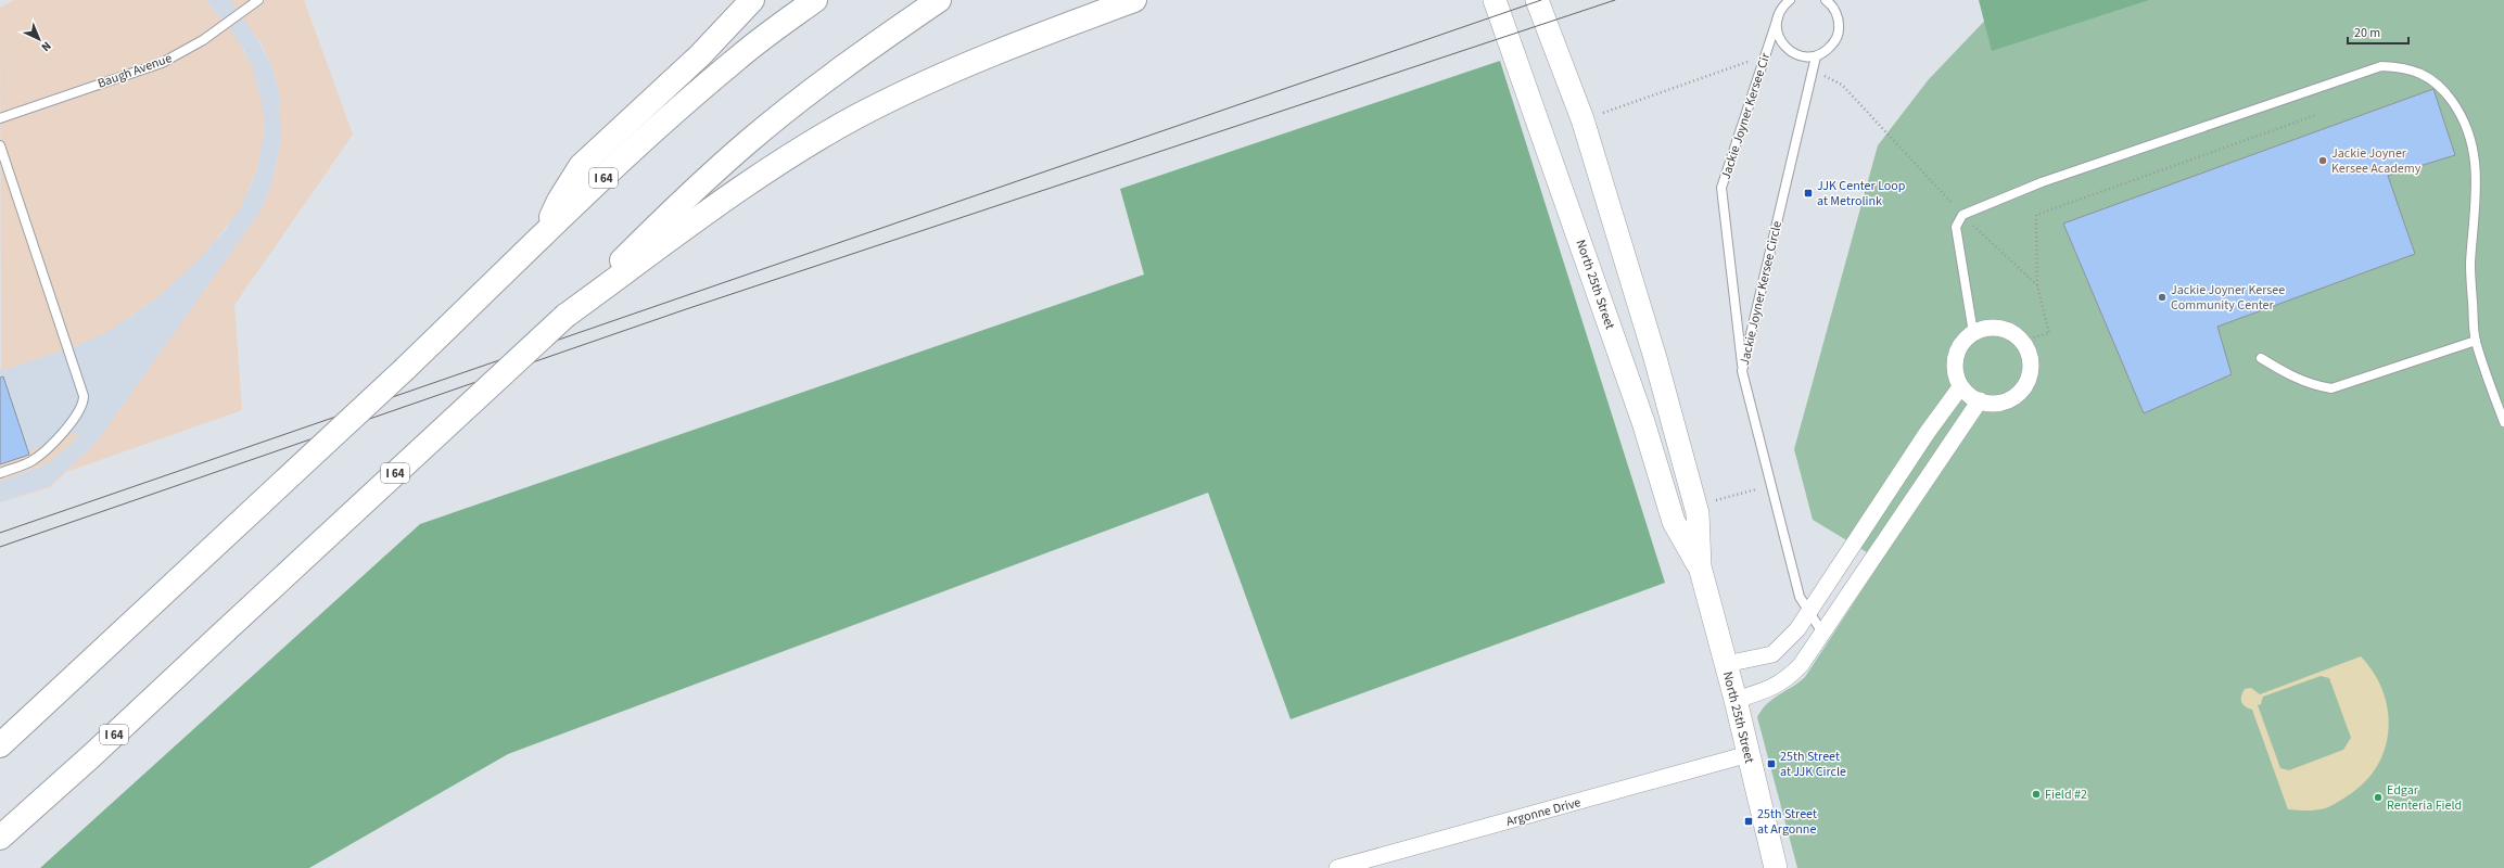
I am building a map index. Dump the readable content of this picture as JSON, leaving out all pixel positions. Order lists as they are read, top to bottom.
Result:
{
  "streets": {
    "highway": ["I 64"],
    "main road": ["North 25th Street"],
    "street": ["Argonne Drive"],
    "lane": ["Baugh Avenue", "Jackie Joyner Kersee Cir", "Jackie Joyner Kersee Circle"]
  },
  "crossings": [
    ["Jackie Joyner Kersee Cir", "Jackie Joyner Kersee Circle"],
    ["North 25th Street", "Argonne Drive"]
  ],
  "places": {
    "other": [
      "Jackie Joyner Kersee Academy",
      "Jackie Joyner Kersee Community Center",
      "Field #2",
      "Edgar Renteria Field"
    ],
    "transit": ["JJK Center Loop at Metrolink", "25th Street at JJK Circle", "25th Street at Argonne"]
  },
  "scale_bar": "20 m",
  "north": "bottom right"
}
